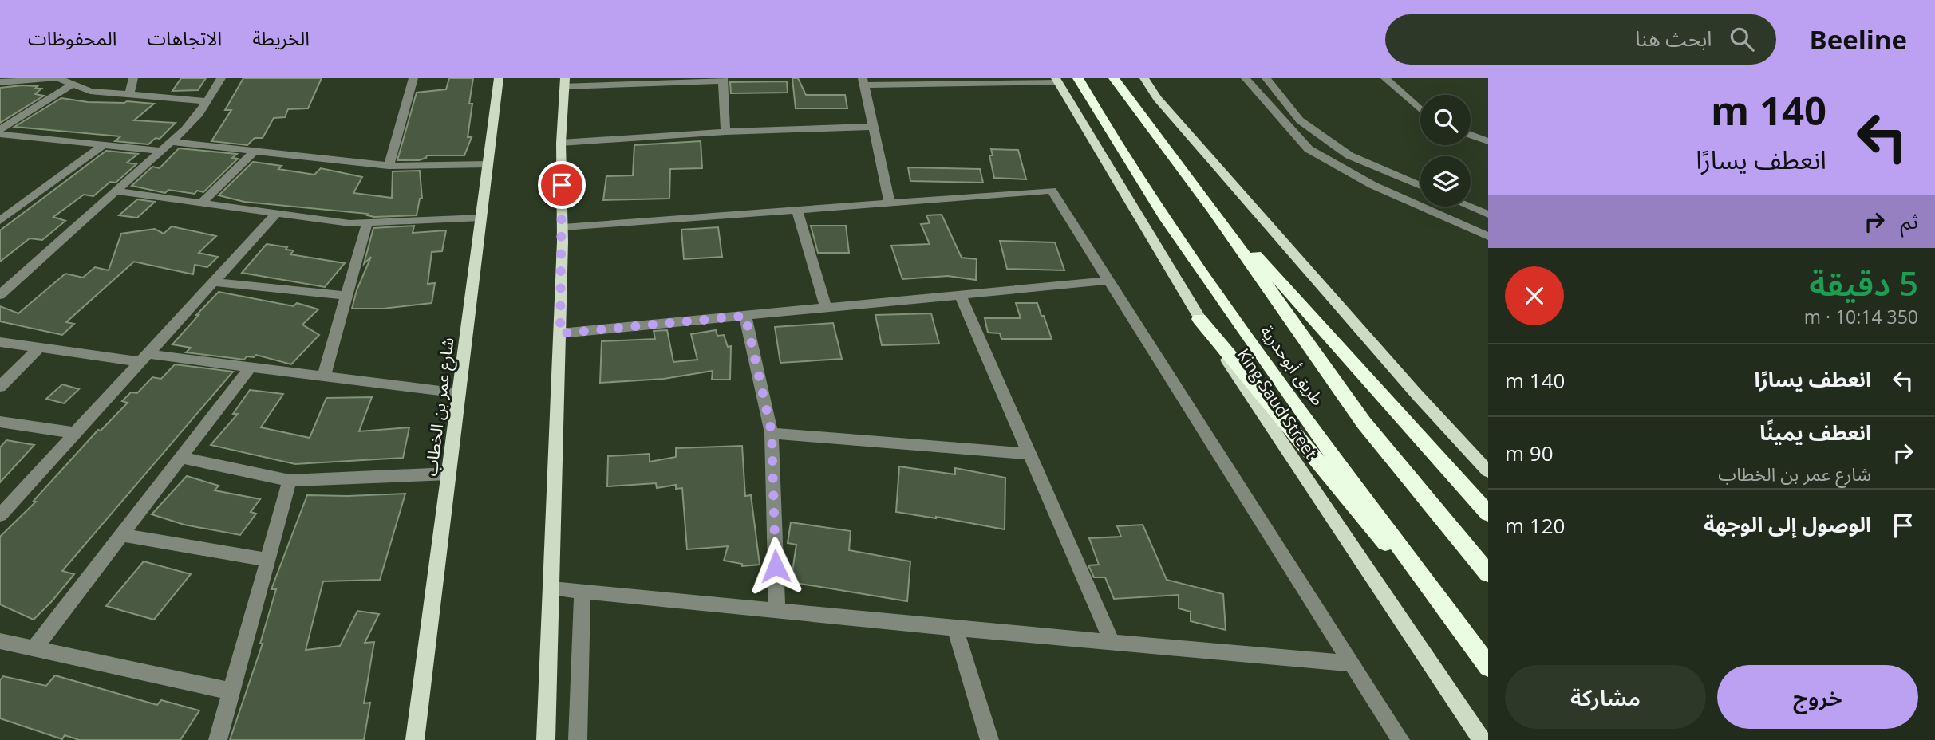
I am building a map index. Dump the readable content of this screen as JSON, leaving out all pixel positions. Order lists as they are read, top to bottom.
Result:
{
  "streets": {
    "highway": ["طريق أبوحدرية"],
    "main road": ["King Saud Street", "شارع عمر بن الخطاب"]
  },
  "page": {
    "header": "Beeline",
    "search": "ابحث هنا",
    "nav": ["الخريطة", "الاتجاهات", "المحفوظات"],
    "turn": ["140 m", "انعطف يسارًا"],
    "then": "ثم",
    "heading": ["5 دقيقة", "350 m · 10:14"],
    "list": [
      {
        "name": "انعطف يسارًا",
        "value": "140 m"
      },
      {
        "name": "انعطف يمينًا",
        "note": "شارع عمر بن الخطاب",
        "value": "90 m"
      },
      {
        "name": "الوصول إلى الوجهة",
        "value": "120 m"
      }
    ],
    "buttons": ["خروج", "مشاركة"]
  }
}
